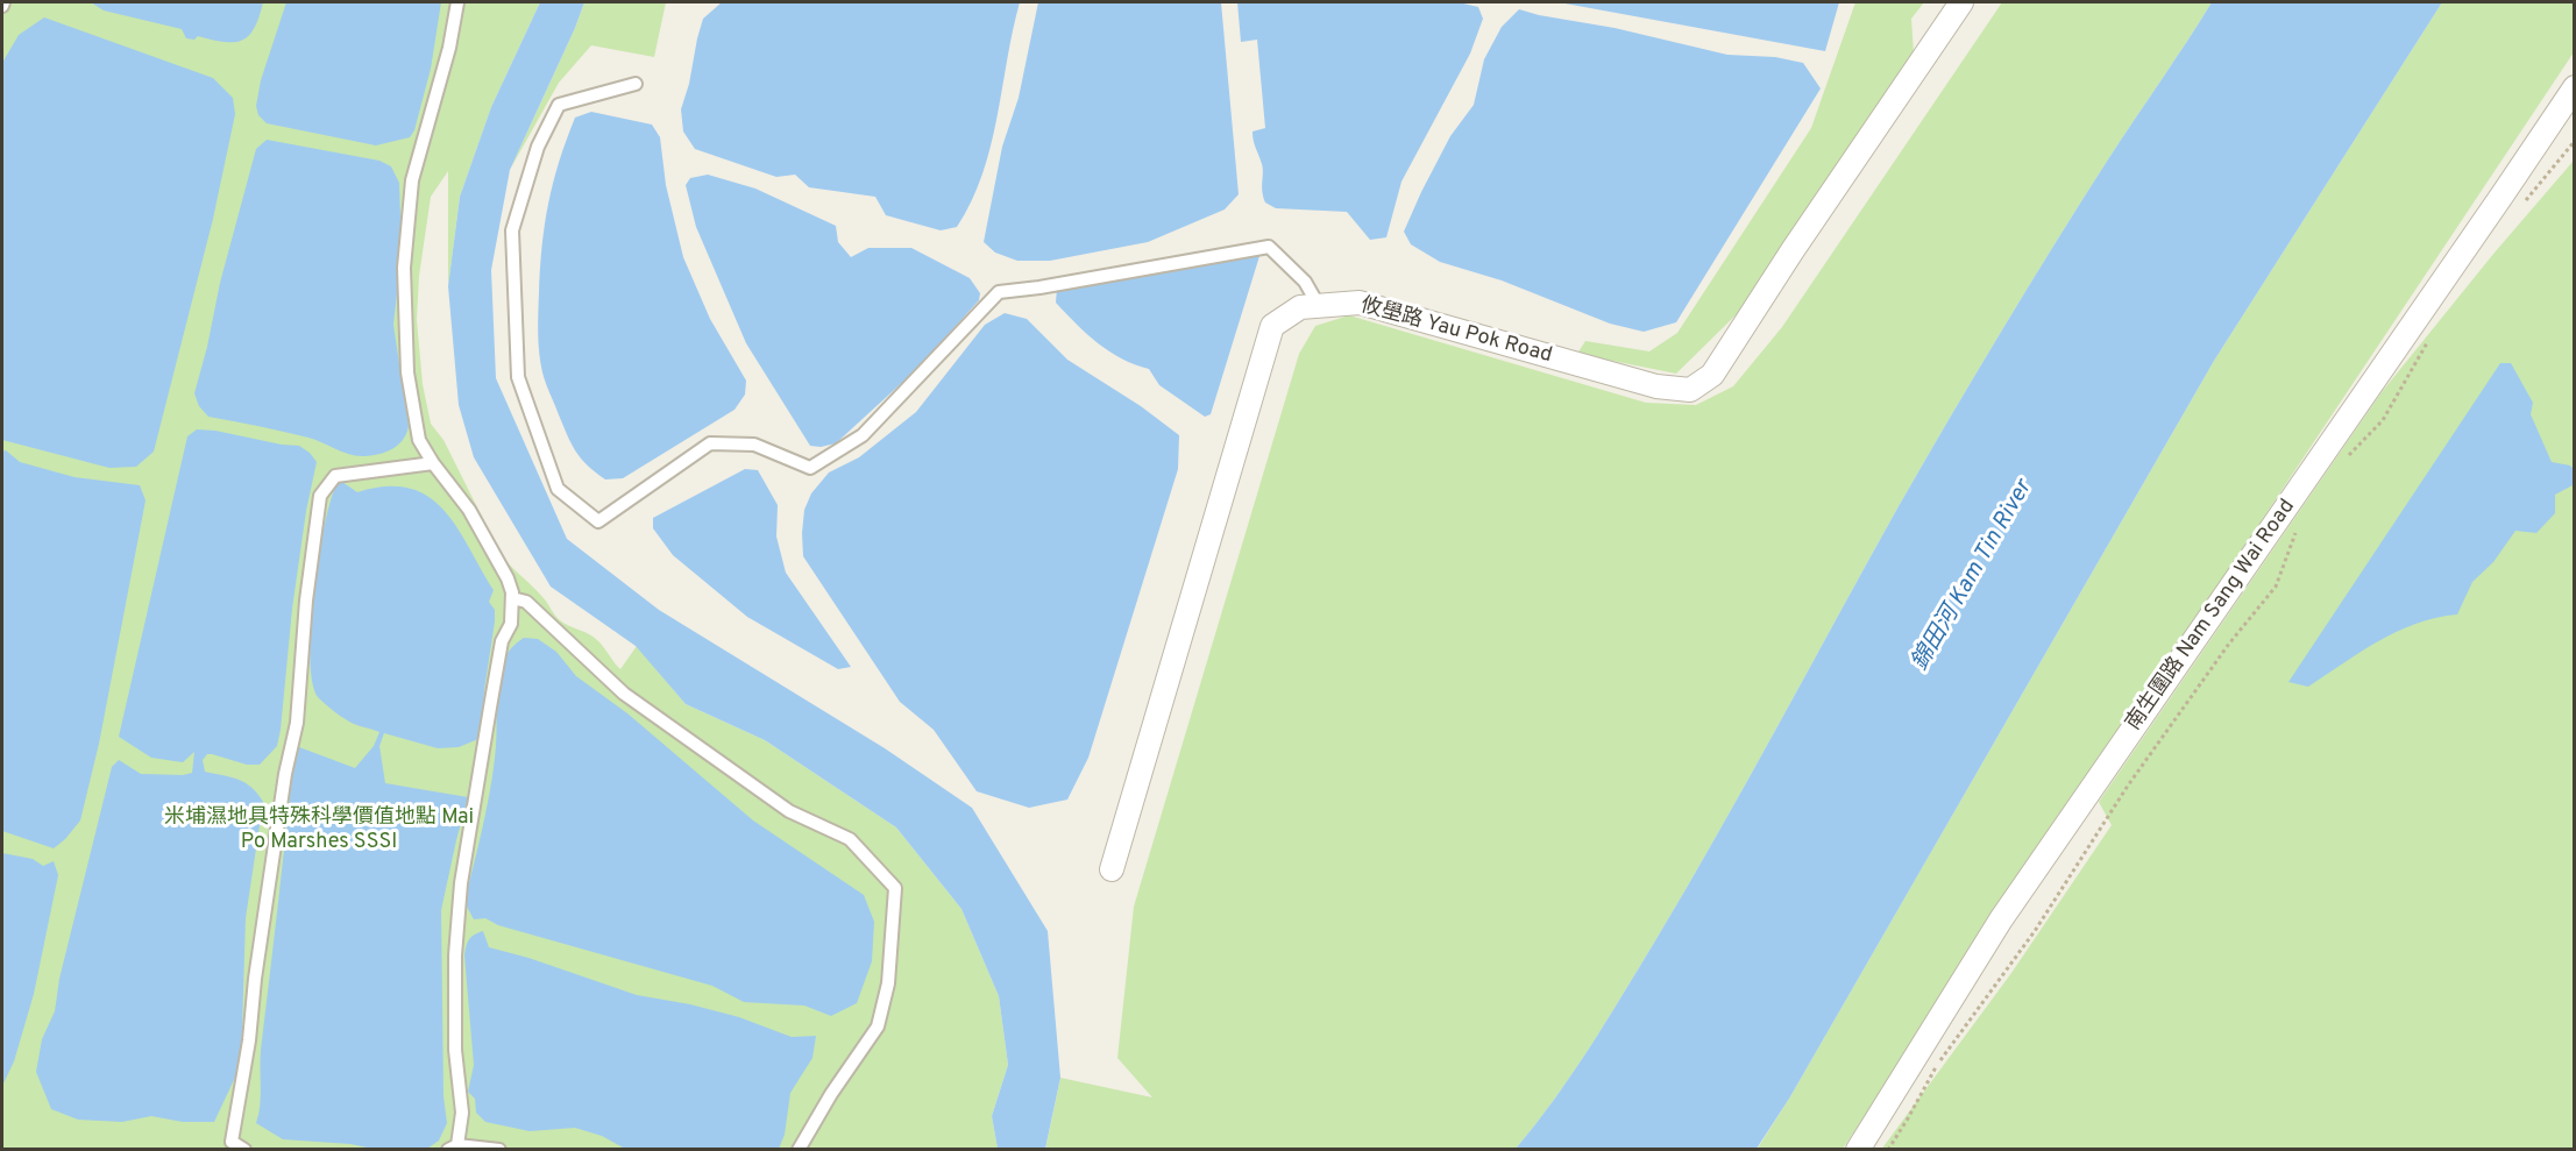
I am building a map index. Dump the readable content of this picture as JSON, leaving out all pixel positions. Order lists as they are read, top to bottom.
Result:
{
  "streets": {
    "street": ["攸壆路 Yau Pok Road", "南生圍路 Nam Sang Wai Road"]
  },
  "water": ["錦田河 Kam Tin River"],
  "parks": ["米埔濕地具特殊科學價值地點 Mai Po Marshes SSSI"]
}
